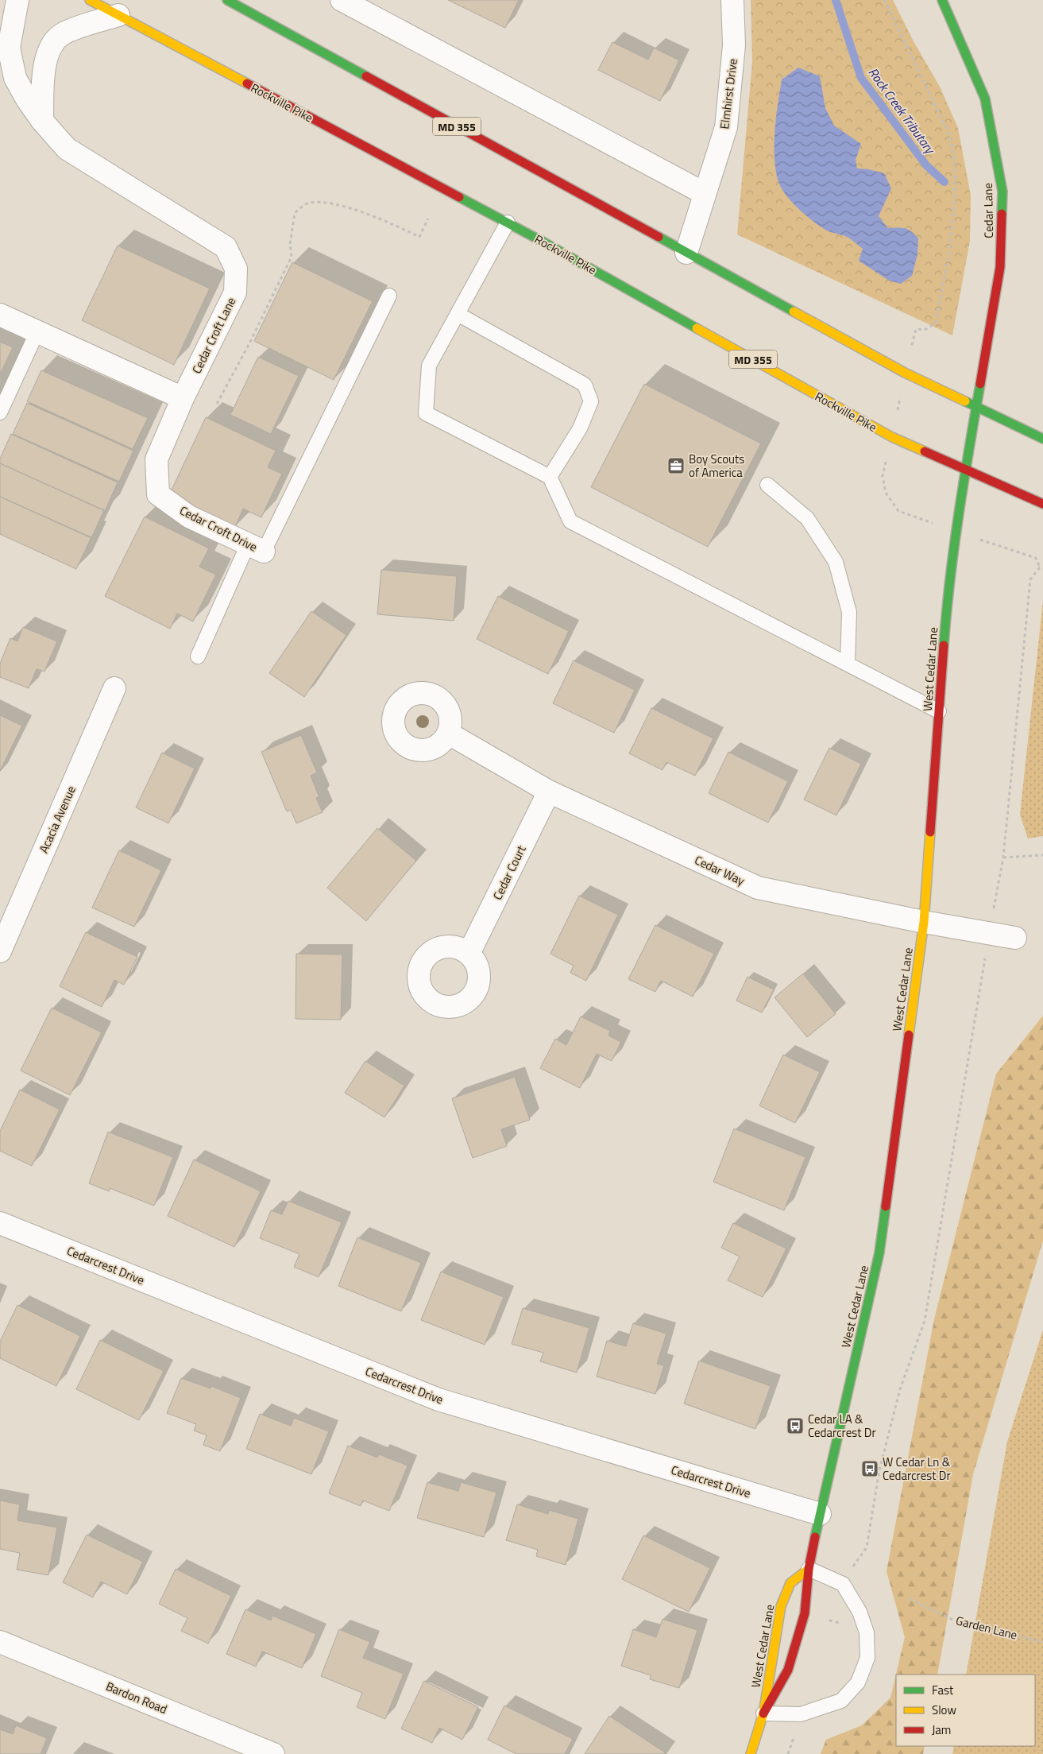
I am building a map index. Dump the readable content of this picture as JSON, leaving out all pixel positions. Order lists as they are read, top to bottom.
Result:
{
  "streets": {
    "main road": [
      "Rockville Pike",
      "MD 355",
      "Cedar Lane",
      "West Cedar Lane"
    ],
    "street": [
      "Elmhirst Drive",
      "Cedar Croft Lane",
      "Cedar Croft Drive",
      "Acacia Avenue",
      "Cedar Way",
      "Cedar Court",
      "Cedarcrest Drive",
      "Bardon Road"
    ],
    "path": ["Garden Lane"]
  },
  "crossings": [
    ["Elmhirst Drive", "MD 355"],
    ["Rockville Pike", "West Cedar Lane"],
    ["MD 355", "Cedar Lane"],
    ["MD 355", "West Cedar Lane"],
    ["Cedar Lane", "West Cedar Lane"],
    ["Cedar Croft Lane", "Cedar Croft Drive"],
    ["West Cedar Lane", "Cedar Way"],
    ["West Cedar Lane", "Cedarcrest Drive"],
    ["Cedar Way", "Cedar Court"]
  ],
  "water": ["Rock Creek Tributary"],
  "places": {
    "office": ["Boy Scouts of America"],
    "bus stop": ["Cedar LA & Cedarcrest Dr", "W Cedar Ln & Cedarcrest Dr"]
  },
  "legend": ["Fast", "Slow", "Jam"]
}
